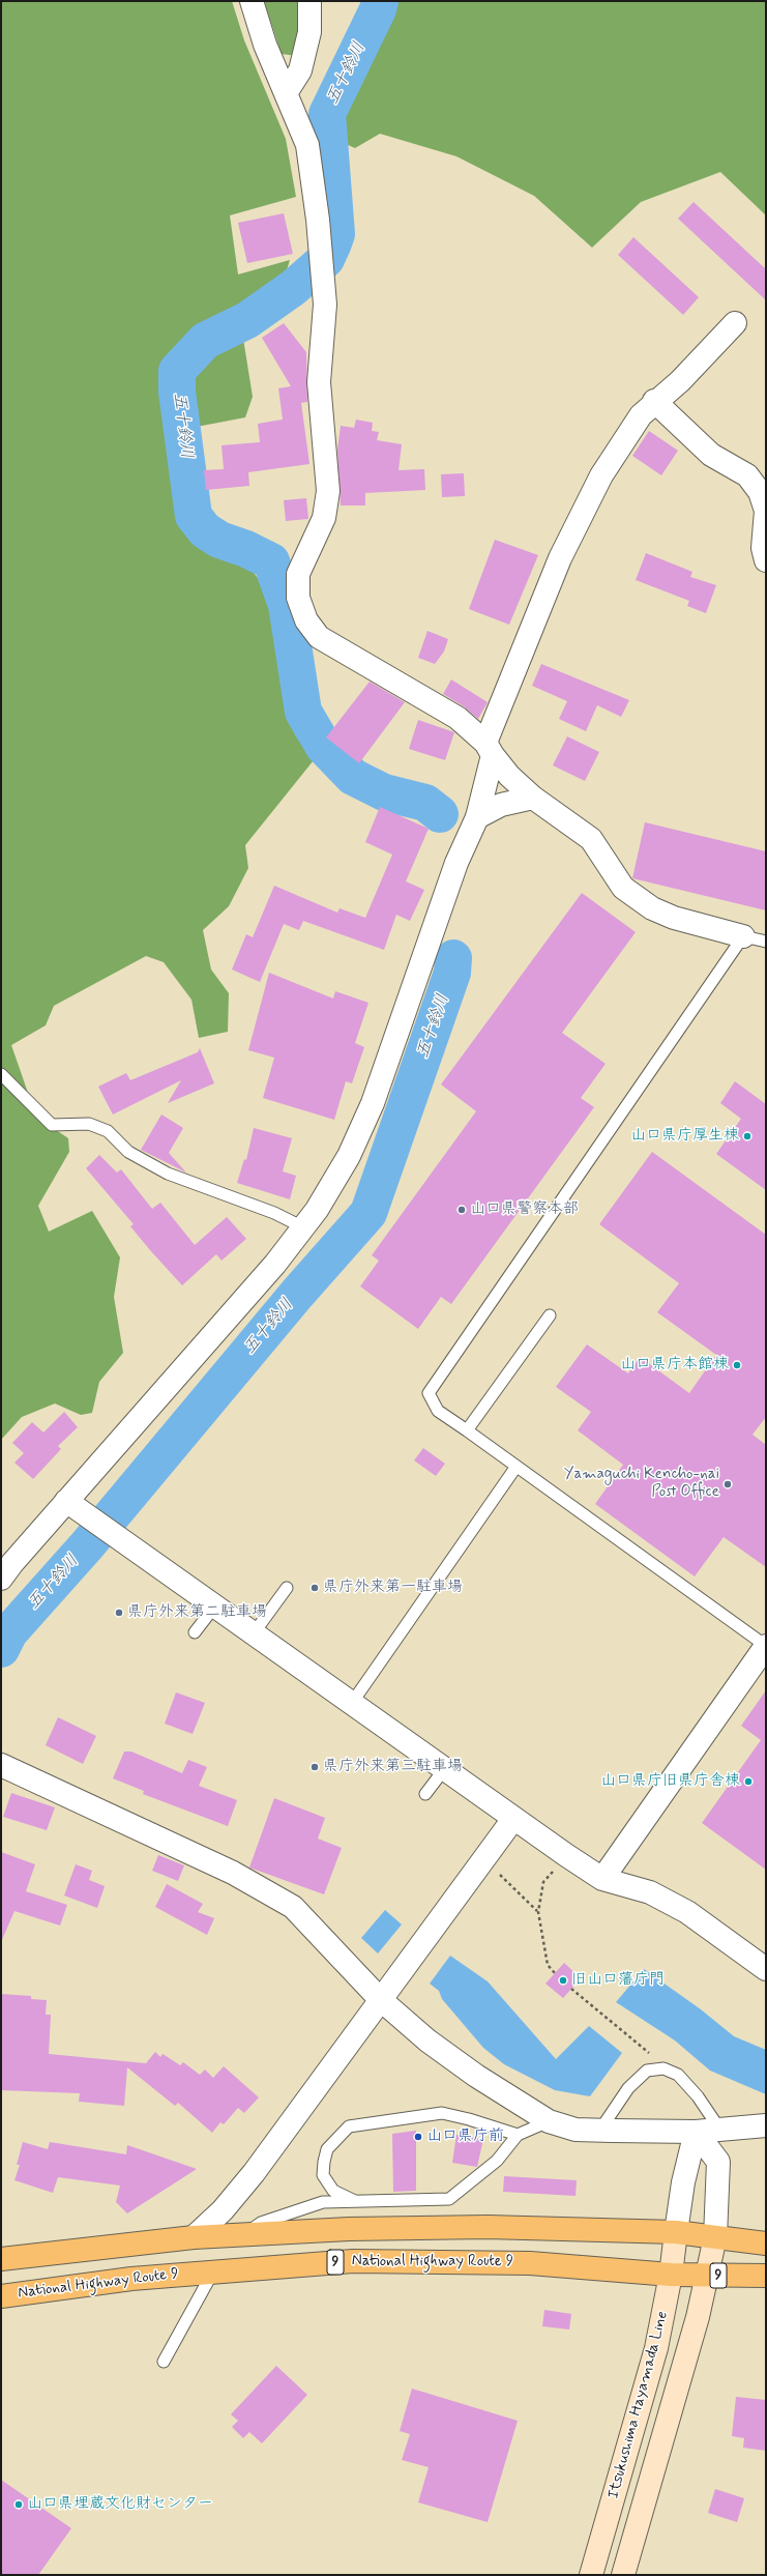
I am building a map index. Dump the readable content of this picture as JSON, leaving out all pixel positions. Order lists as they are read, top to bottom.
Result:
{
  "streets": {
    "highway": ["9", "National Highway Route 9"],
    "main road": ["Itsukushima Hayamada Line"]
  },
  "crossings": [
    ["9", "Itsukushima Hayamada Line"],
    ["National Highway Route 9", "Itsukushima Hayamada Line"]
  ],
  "water": ["五十鈴川"],
  "places": [
    "山口県庁厚生棟",
    "山口県警察本部",
    "山口県庁本館棟",
    "Yamaguchi Kencho-nai Post Office",
    "県庁外来第一駐車場",
    "県庁外来第二駐車場",
    "県庁外来第三駐車場",
    "山口県庁旧県庁舎棟",
    "旧山口藩庁門",
    "山口県庁前",
    "山口県埋蔵文化財センター"
  ]
}
